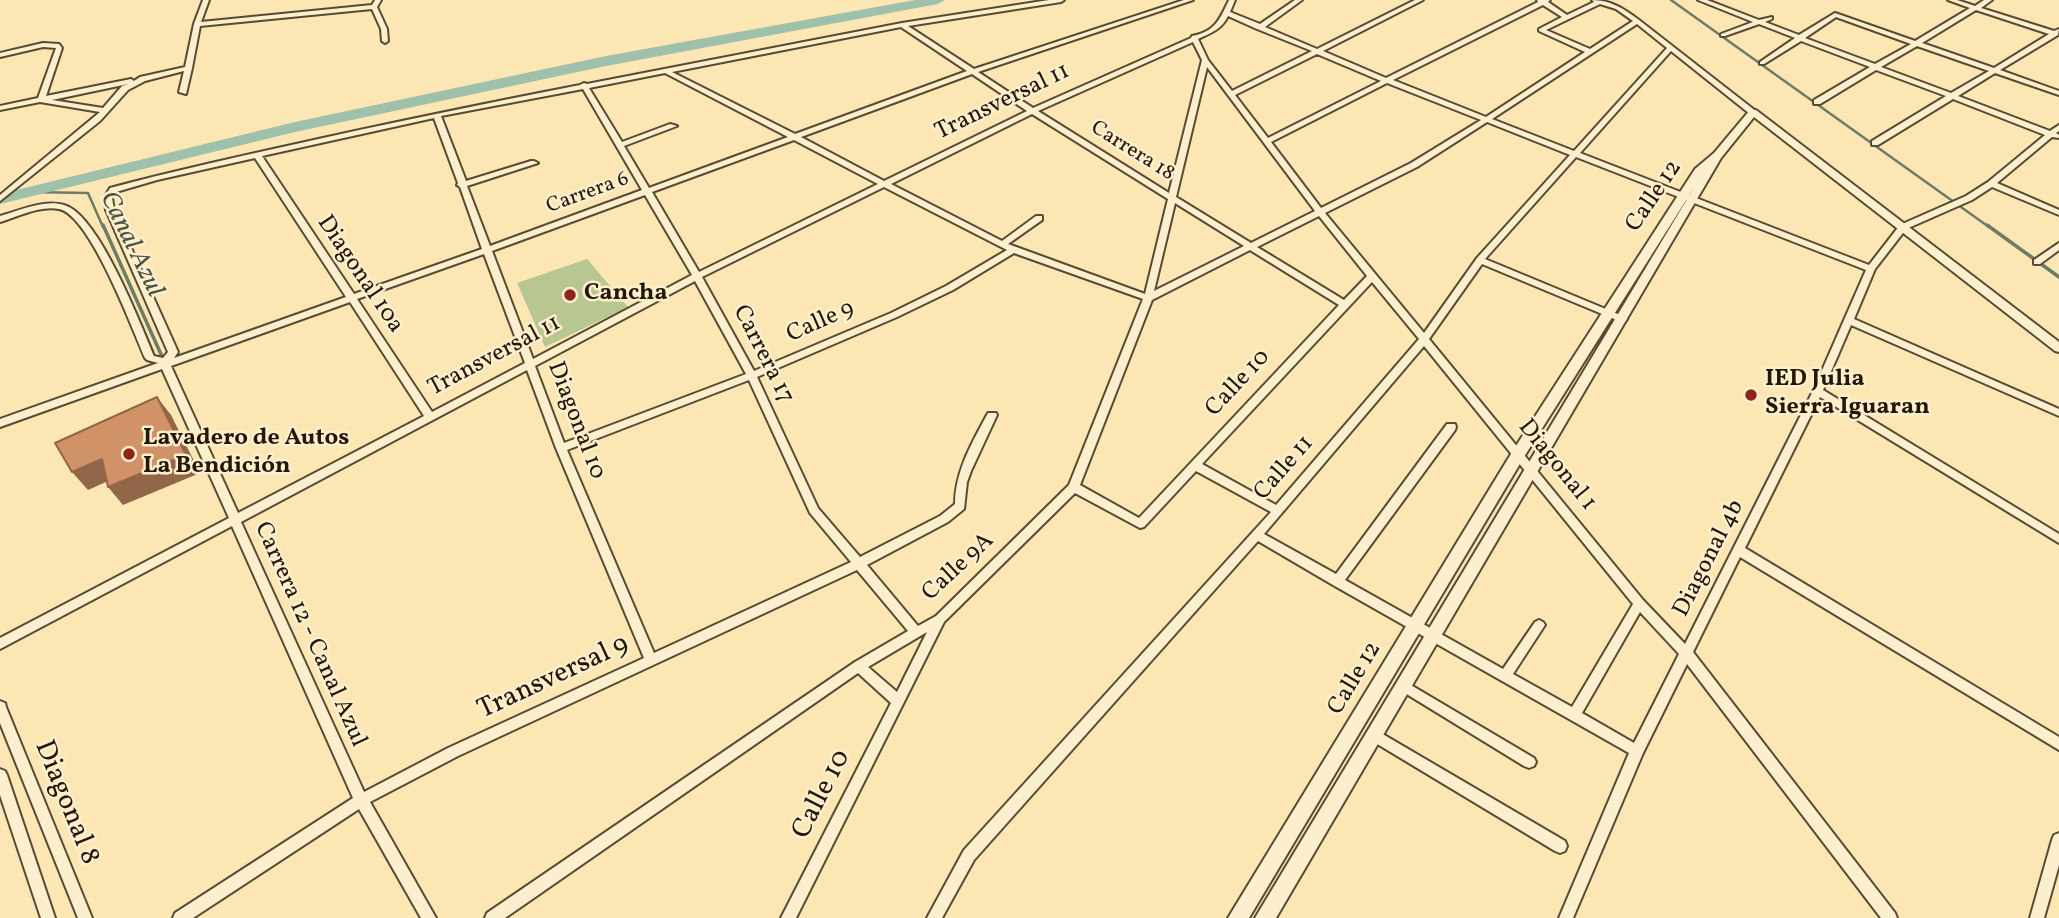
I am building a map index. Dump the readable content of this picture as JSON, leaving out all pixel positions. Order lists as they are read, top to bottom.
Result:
{
  "streets": {
    "street": [
      "Transversal 11",
      "Carrera 18",
      "Carrera 6",
      "Calle 12",
      "Diagonal 10a",
      "Calle 9",
      "Carrera 17",
      "Calle 10",
      "Diagonal 10",
      "Diagonal 1",
      "Calle 11",
      "Diagonal 4b",
      "Calle 9A",
      "Carrera 12 - Canal Azul",
      "Transversal 9",
      "Diagonal 8"
    ]
  },
  "crossings": [
    ["Transversal 11", "Carrera 18"],
    ["Transversal 11", "Diagonal 10a"],
    ["Transversal 11", "Carrera 17"],
    ["Transversal 11", "Diagonal 10"],
    ["Transversal 11", "Diagonal 1"],
    ["Transversal 11", "Carrera 12 - Canal Azul"],
    ["Carrera 18", "Carrera 6"],
    ["Carrera 18", "Calle 10"],
    ["Carrera 18", "Calle 9A"],
    ["Carrera 6", "Diagonal 10a"],
    ["Carrera 6", "Carrera 17"],
    ["Carrera 6", "Diagonal 10"],
    ["Carrera 6", "Carrera 12 - Canal Azul"],
    ["Calle 12", "Diagonal 1"],
    ["Calle 9", "Carrera 17"],
    ["Calle 9", "Diagonal 10"],
    ["Carrera 17", "Calle 9A"],
    ["Carrera 17", "Transversal 9"],
    ["Calle 10", "Diagonal 1"],
    ["Calle 10", "Calle 9A"],
    ["Diagonal 10", "Transversal 9"],
    ["Diagonal 1", "Calle 11"],
    ["Diagonal 1", "Diagonal 4b"],
    ["Diagonal 1", "Calle 9A"],
    ["Carrera 12 - Canal Azul", "Transversal 9"]
  ],
  "water": ["Canal Azul"],
  "places": ["Cancha", "IED Julia Sierra Iguaran", "Lavadero de Autos La Bendición"]
}
